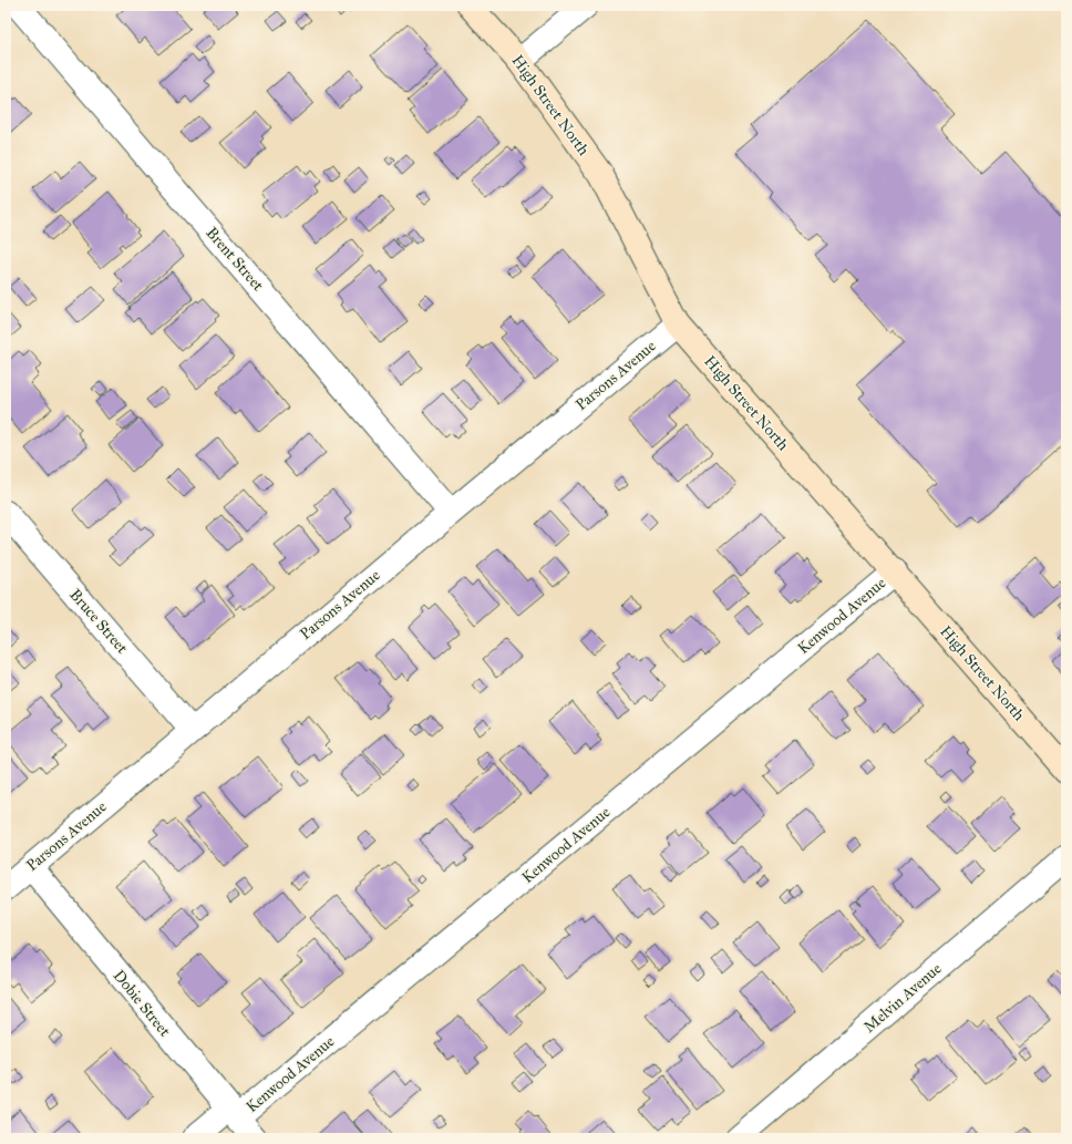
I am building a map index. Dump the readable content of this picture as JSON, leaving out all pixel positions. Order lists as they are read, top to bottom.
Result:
{
  "streets": {
    "street": [
      "High Street North",
      "Brent Street",
      "Parsons Avenue",
      "Kenwood Avenue",
      "Bruce Street",
      "Melvin Avenue",
      "Dobie Street"
    ]
  },
  "crossings": [
    ["High Street North", "Parsons Avenue"],
    ["High Street North", "Kenwood Avenue"],
    ["Brent Street", "Parsons Avenue"],
    ["Parsons Avenue", "Bruce Street"],
    ["Parsons Avenue", "Dobie Street"],
    ["Kenwood Avenue", "Dobie Street"]
  ]
}
